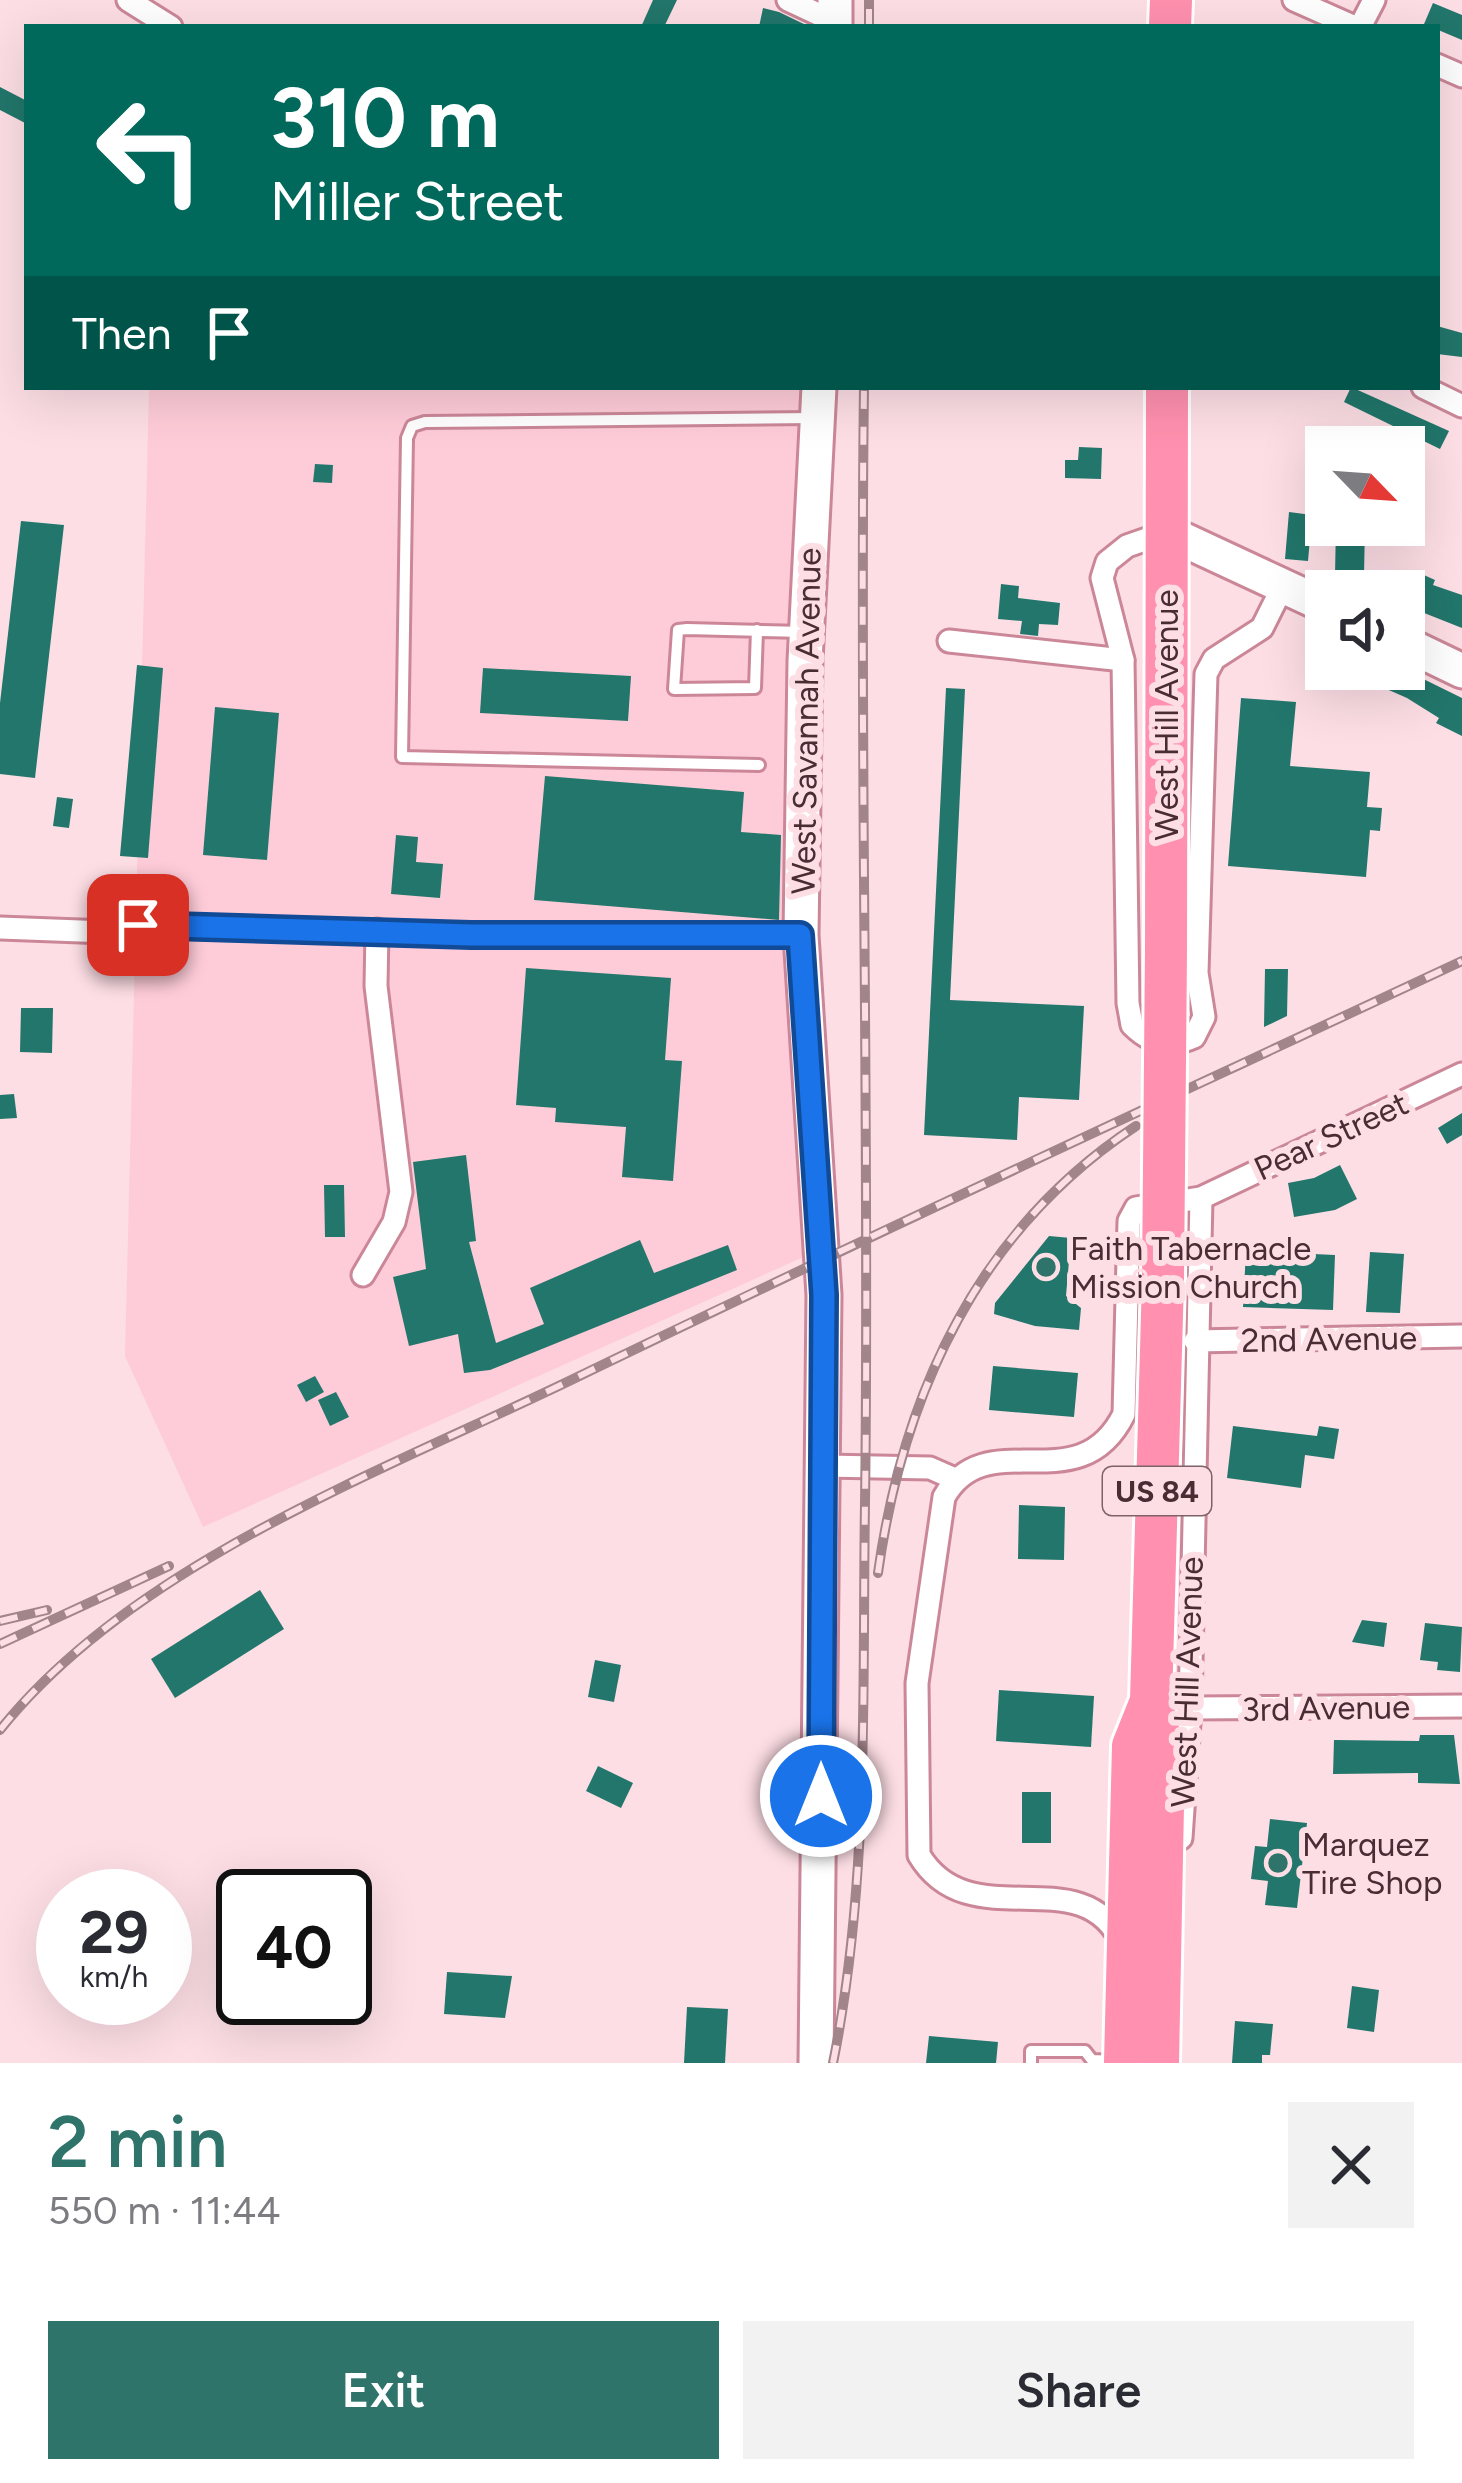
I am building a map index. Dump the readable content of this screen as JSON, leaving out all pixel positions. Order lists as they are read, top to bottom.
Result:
{
  "streets": {
    "highway": ["West Hill Avenue", "US 84"],
    "street": [
      "West Savannah Avenue",
      "Pear Street",
      "2nd Avenue",
      "3rd Avenue"
    ]
  },
  "crossings": [
    ["West Hill Avenue", "Pear Street"],
    ["West Hill Avenue", "2nd Avenue"],
    ["West Hill Avenue", "3rd Avenue"]
  ],
  "places": ["Faith Tabernacle Mission Church", "Marquez Tire Shop"],
  "north": "bottom right",
  "page": {
    "turn": ["310 m", "Miller Street"],
    "then": "Then",
    "speed": "29 km/h",
    "limit": "40",
    "heading": ["2 min", "550 m · 11:44"],
    "buttons": ["Exit", "Share"]
  }
}
